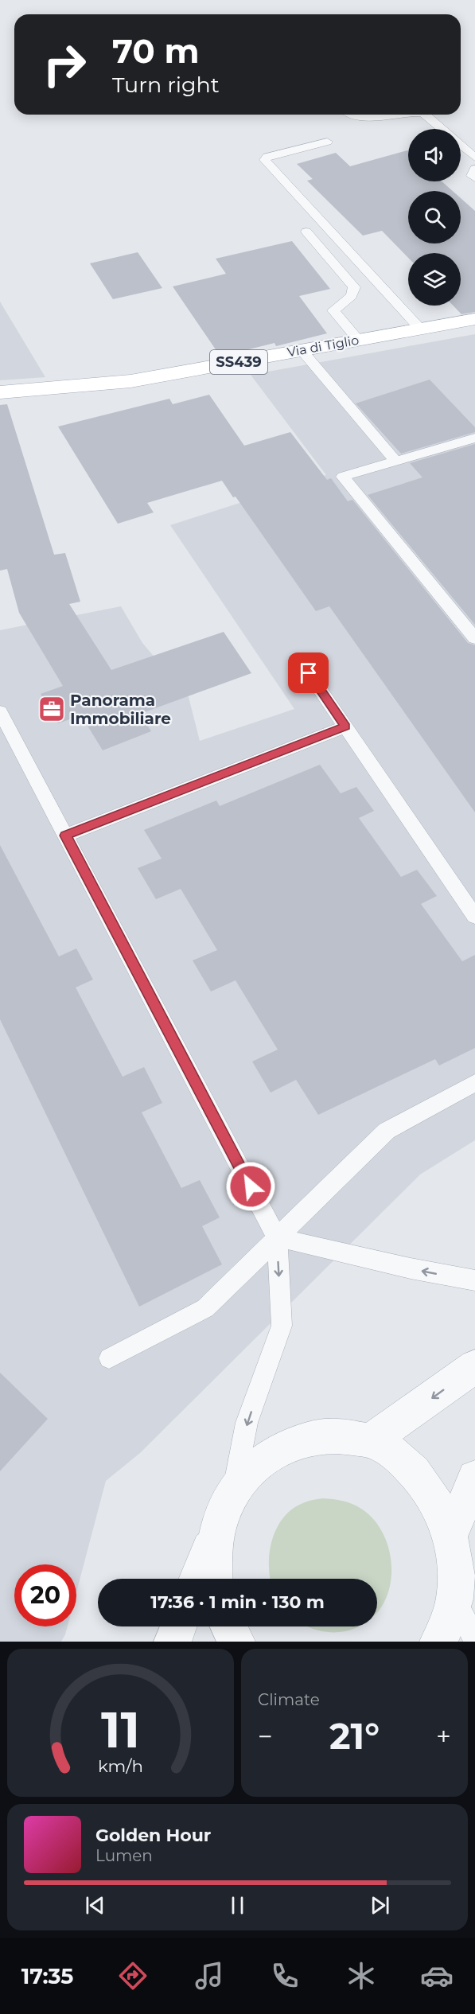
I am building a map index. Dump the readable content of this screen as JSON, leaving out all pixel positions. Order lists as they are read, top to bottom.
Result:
{
  "streets": {
    "main road": ["Via di Tiglio", "SS439"]
  },
  "places": {
    "office": ["Panorama Immobiliare"]
  },
  "page": {
    "turn": ["70 m", "Turn right"],
    "limit": "20",
    "trip": "17:36 · 1 min · 130 m",
    "tile": "Climate",
    "heat": ["−", "21°", "+"],
    "song": ["Golden Hour", "Lumen"],
    "tabs": "17:35",
    "gauge": ["11", "km/h"]
  }
}
